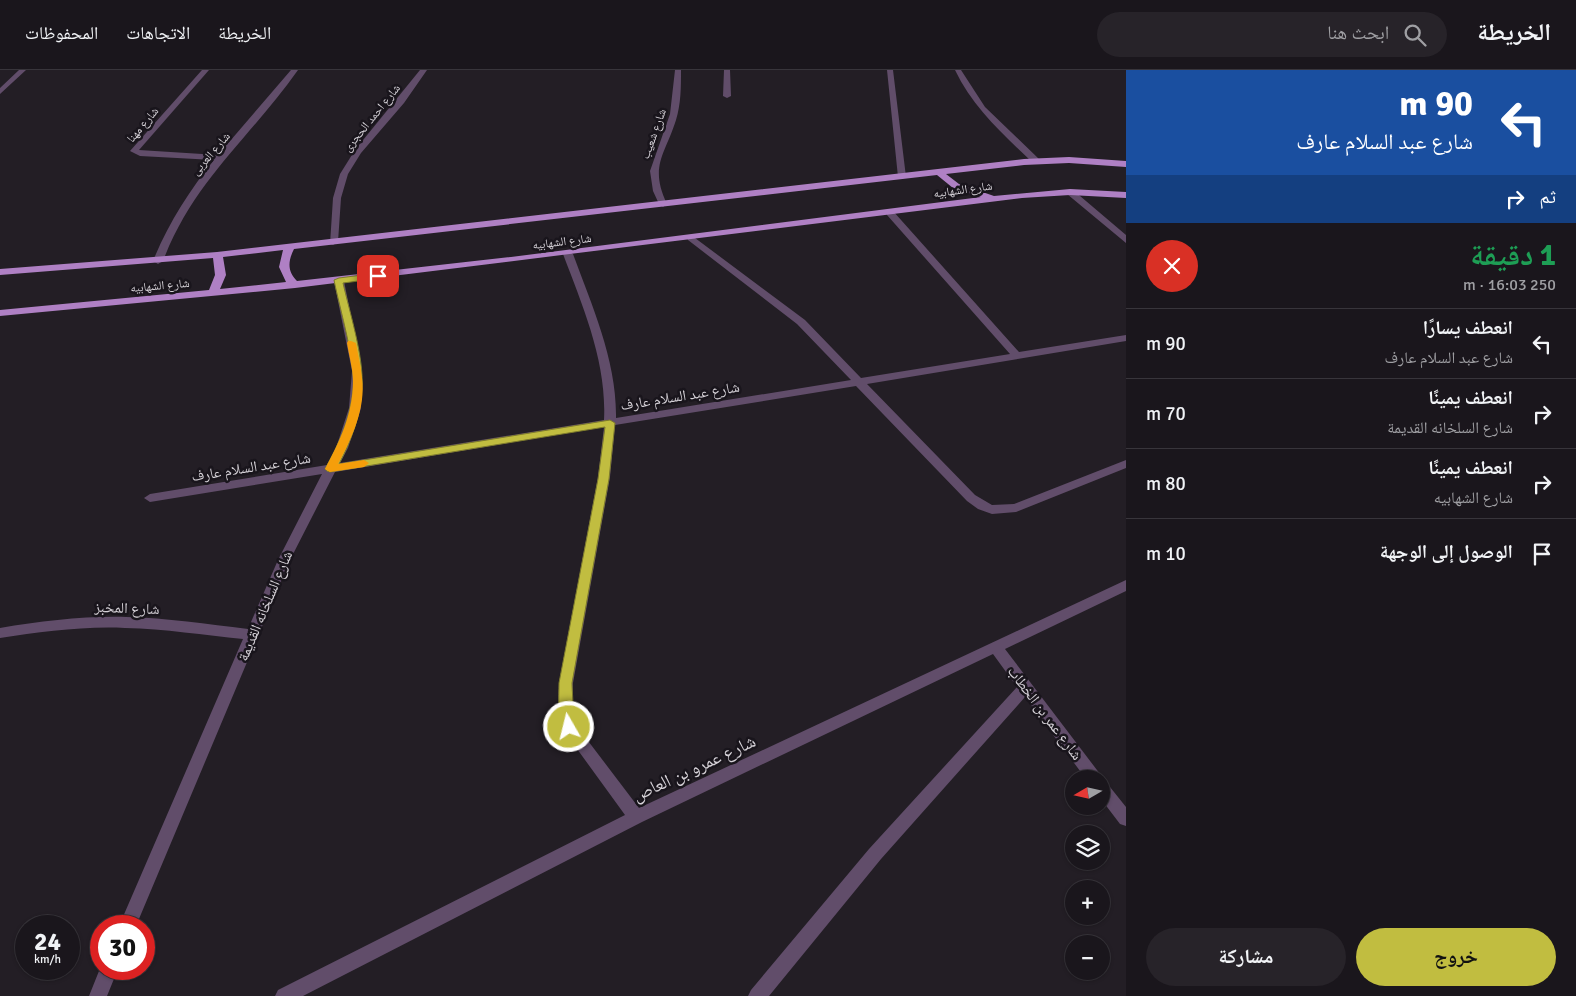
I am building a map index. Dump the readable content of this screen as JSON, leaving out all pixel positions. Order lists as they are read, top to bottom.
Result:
{
  "streets": {
    "highway": ["شارع الشهابيه"],
    "street": [
      "شارع احمد الحجرى",
      "شارع مهنا",
      "شارع شعيب",
      "شارع العربى",
      "شارع عبد السلام عارف",
      "شارع السلخانه القديمة",
      "شارع المخبز",
      "شارع عمر بن الخطاب",
      "شارع عمرو بن العاص"
    ]
  },
  "crossings": [
    ["شارع احمد الحجرى", "شارع الشهابيه"],
    ["شارع مهنا", "شارع العربى"],
    ["شارع شعيب", "شارع الشهابيه"],
    ["شارع العربى", "شارع الشهابيه"],
    ["شارع الشهابيه", "شارع السلخانه القديمة"],
    ["شارع عبد السلام عارف", "شارع السلخانه القديمة"],
    ["شارع السلخانه القديمة", "شارع المخبز"],
    ["شارع عمر بن الخطاب", "شارع عمرو بن العاص"]
  ],
  "north": "left",
  "page": {
    "header": "الخريطة",
    "search": "ابحث هنا",
    "nav": ["الخريطة", "الاتجاهات", "المحفوظات"],
    "turn": ["90 m", "شارع عبد السلام عارف"],
    "then": "ثم",
    "heading": ["1 دقيقة", "250 m · 16:03"],
    "list": [
      {
        "name": "انعطف يسارًا",
        "note": "شارع عبد السلام عارف",
        "value": "90 m"
      },
      {
        "name": "انعطف يمينًا",
        "note": "شارع السلخانه القديمة",
        "value": "70 m"
      },
      {
        "name": "انعطف يمينًا",
        "note": "شارع الشهابيه",
        "value": "80 m"
      },
      {
        "name": "الوصول إلى الوجهة",
        "value": "10 m"
      }
    ],
    "map_buttons": ["+", "−"],
    "speed": "24 km/h",
    "limit": "30",
    "buttons": ["خروج", "مشاركة"]
  }
}
